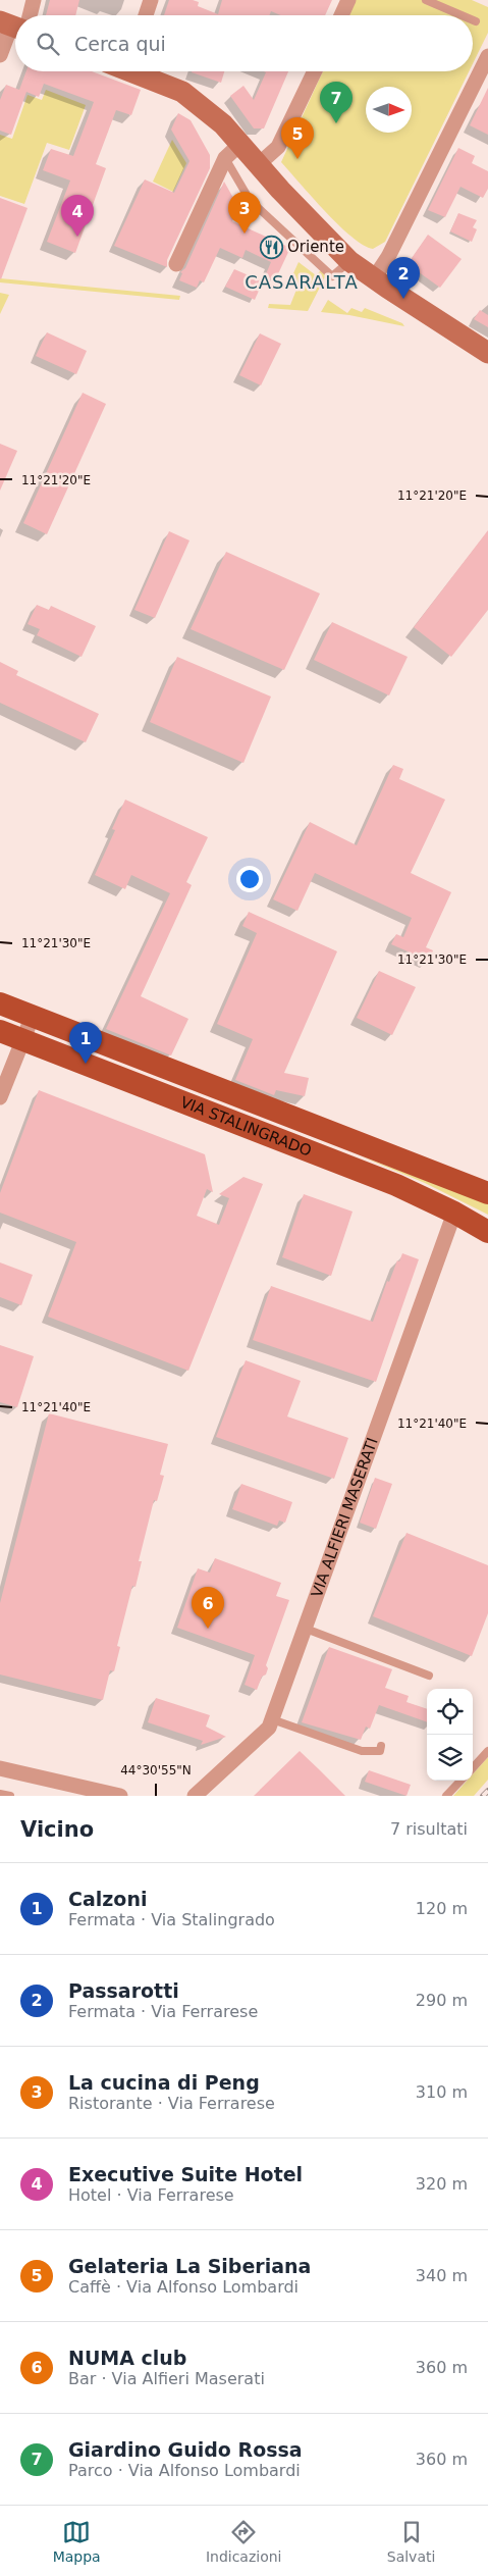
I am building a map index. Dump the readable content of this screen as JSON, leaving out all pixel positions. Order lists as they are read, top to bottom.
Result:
{
  "streets": {
    "main road": ["VIA STALINGRADO"],
    "street": ["VIA ALFIERI MASERATI"]
  },
  "crossings": [
    ["VIA STALINGRADO", "VIA ALFIERI MASERATI"]
  ],
  "districts": ["CASARALTA"],
  "places": {
    "restaurant": ["Oriente"]
  },
  "north": "right",
  "page": {
    "search": "Cerca qui",
    "pins": [
      "7",
      "5",
      "3",
      "4",
      "2",
      "1",
      "6"
    ],
    "heading": ["Vicino", "7 risultati"],
    "list": [
      {
        "mark": "1",
        "name": "Calzoni",
        "note": "Fermata · Via Stalingrado",
        "value": "120 m"
      },
      {
        "mark": "2",
        "name": "Passarotti",
        "note": "Fermata · Via Ferrarese",
        "value": "290 m"
      },
      {
        "mark": "3",
        "name": "La cucina di Peng",
        "note": "Ristorante · Via Ferrarese",
        "value": "310 m"
      },
      {
        "mark": "4",
        "name": "Executive Suite Hotel",
        "note": "Hotel · Via Ferrarese",
        "value": "320 m"
      },
      {
        "mark": "5",
        "name": "Gelateria La Siberiana",
        "note": "Caffè · Via Alfonso Lombardi",
        "value": "340 m"
      },
      {
        "mark": "6",
        "name": "NUMA club",
        "note": "Bar · Via Alfieri Maserati",
        "value": "360 m"
      },
      {
        "mark": "7",
        "name": "Giardino Guido Rossa",
        "note": "Parco · Via Alfonso Lombardi",
        "value": "360 m"
      }
    ],
    "nav": ["Mappa", "Indicazioni", "Salvati"]
  },
  "coordinates": [
    "11°21'20\"E",
    "11°21'30\"E",
    "11°21'40\"E",
    "44°30'55\"N"
  ]
}
